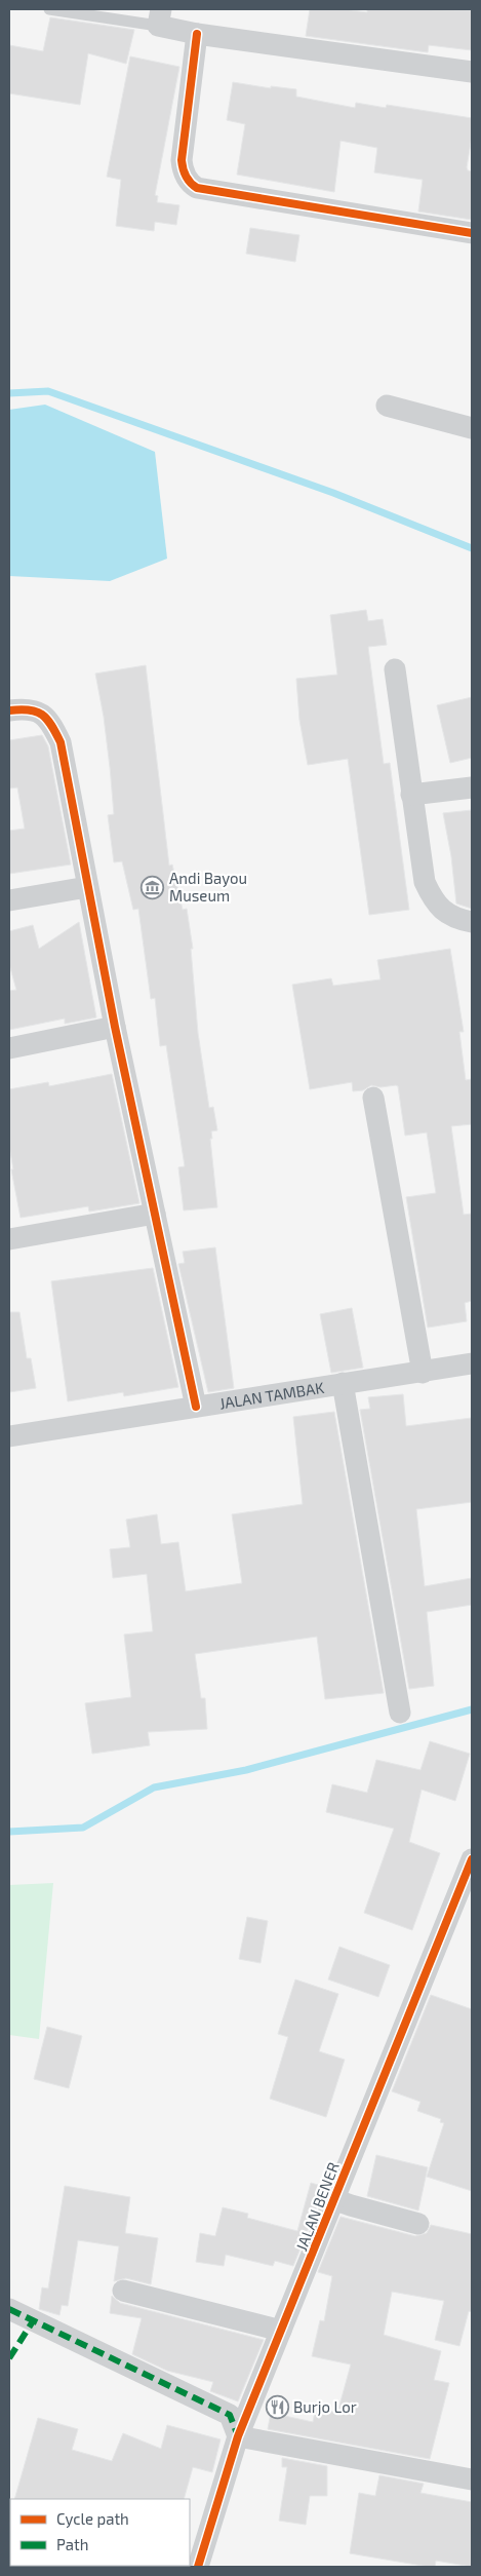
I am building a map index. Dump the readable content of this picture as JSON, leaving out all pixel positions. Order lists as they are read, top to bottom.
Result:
{
  "streets": {
    "street": ["JALAN TAMBAK", "JALAN BENER"]
  },
  "places": {
    "museum": ["Andi Bayou Museum"],
    "restaurant": ["Burjo Lor"]
  },
  "legend": ["Cycle path", "Path"]
}
